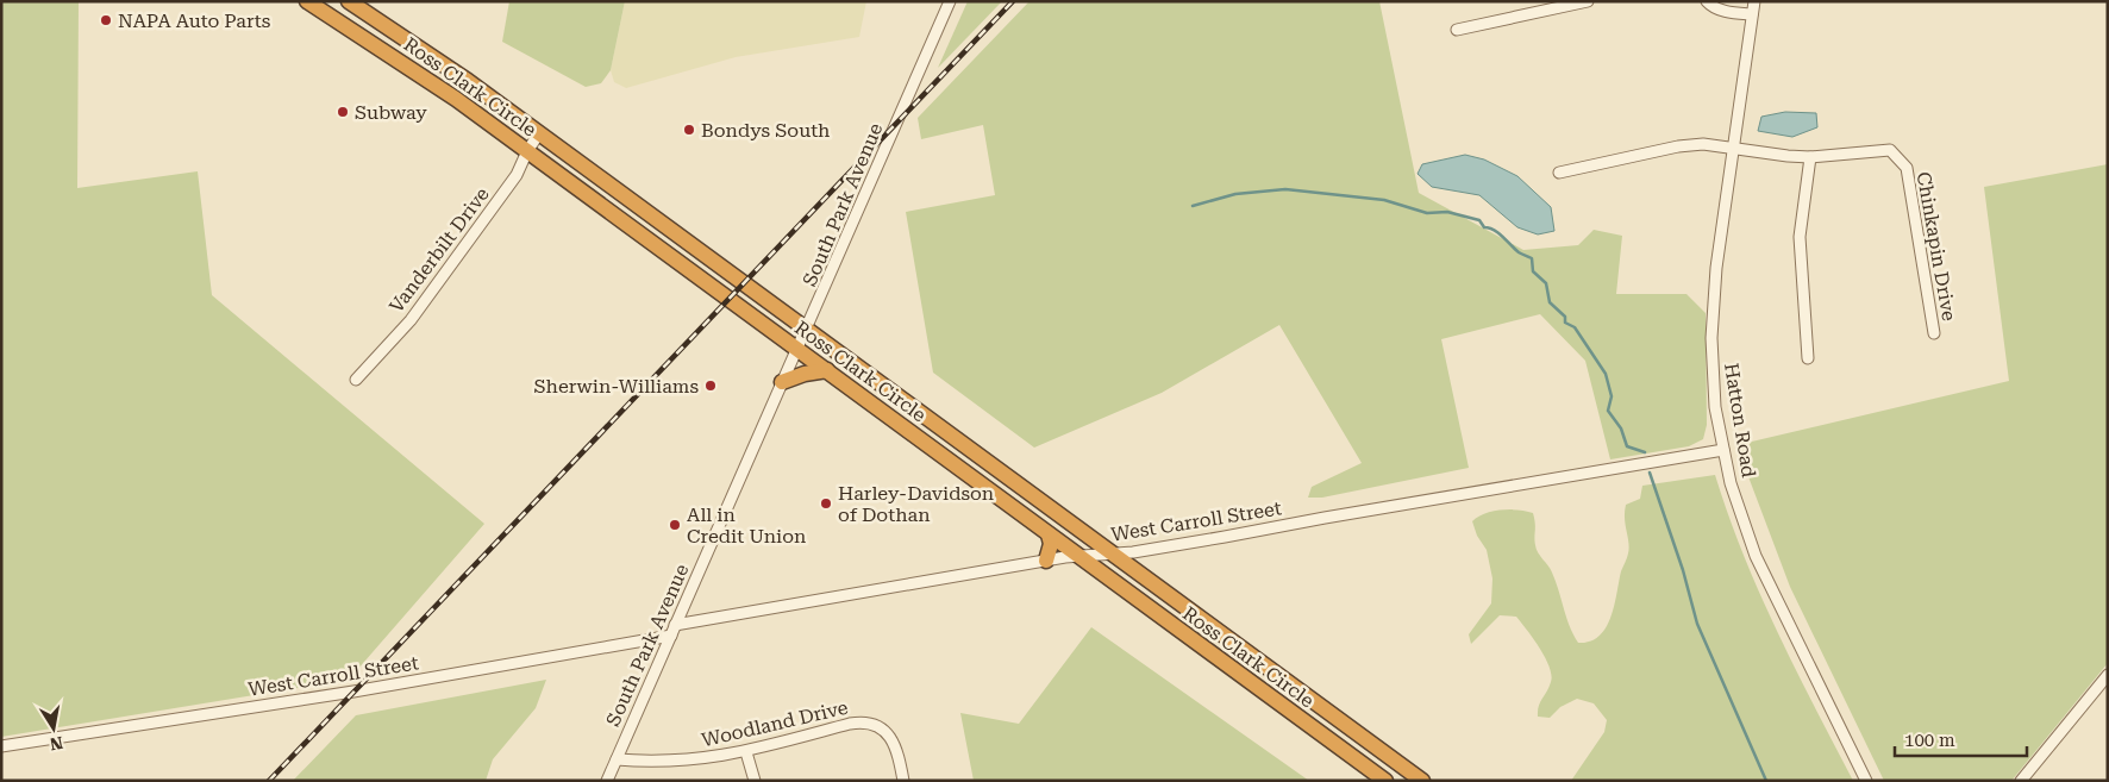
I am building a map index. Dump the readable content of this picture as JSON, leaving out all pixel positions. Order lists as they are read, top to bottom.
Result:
{
  "streets": {
    "highway": ["Ross Clark Circle"],
    "street": [
      "South Park Avenue",
      "Chinkapin Drive",
      "Vanderbilt Drive",
      "Hatton Road",
      "West Carroll Street",
      "Woodland Drive"
    ]
  },
  "crossings": [
    ["Ross Clark Circle", "South Park Avenue"],
    ["Ross Clark Circle", "Vanderbilt Drive"],
    ["Ross Clark Circle", "West Carroll Street"],
    ["South Park Avenue", "West Carroll Street"],
    ["South Park Avenue", "Woodland Drive"],
    ["Chinkapin Drive", "Hatton Road"],
    ["Hatton Road", "West Carroll Street"]
  ],
  "places": [
    "NAPA Auto Parts",
    "Subway",
    "Bondys South",
    "Sherwin-Williams",
    "Harley-Davidson of Dothan",
    "All in Credit Union"
  ],
  "scale_bar": "100 m",
  "north": "bottom"
}
